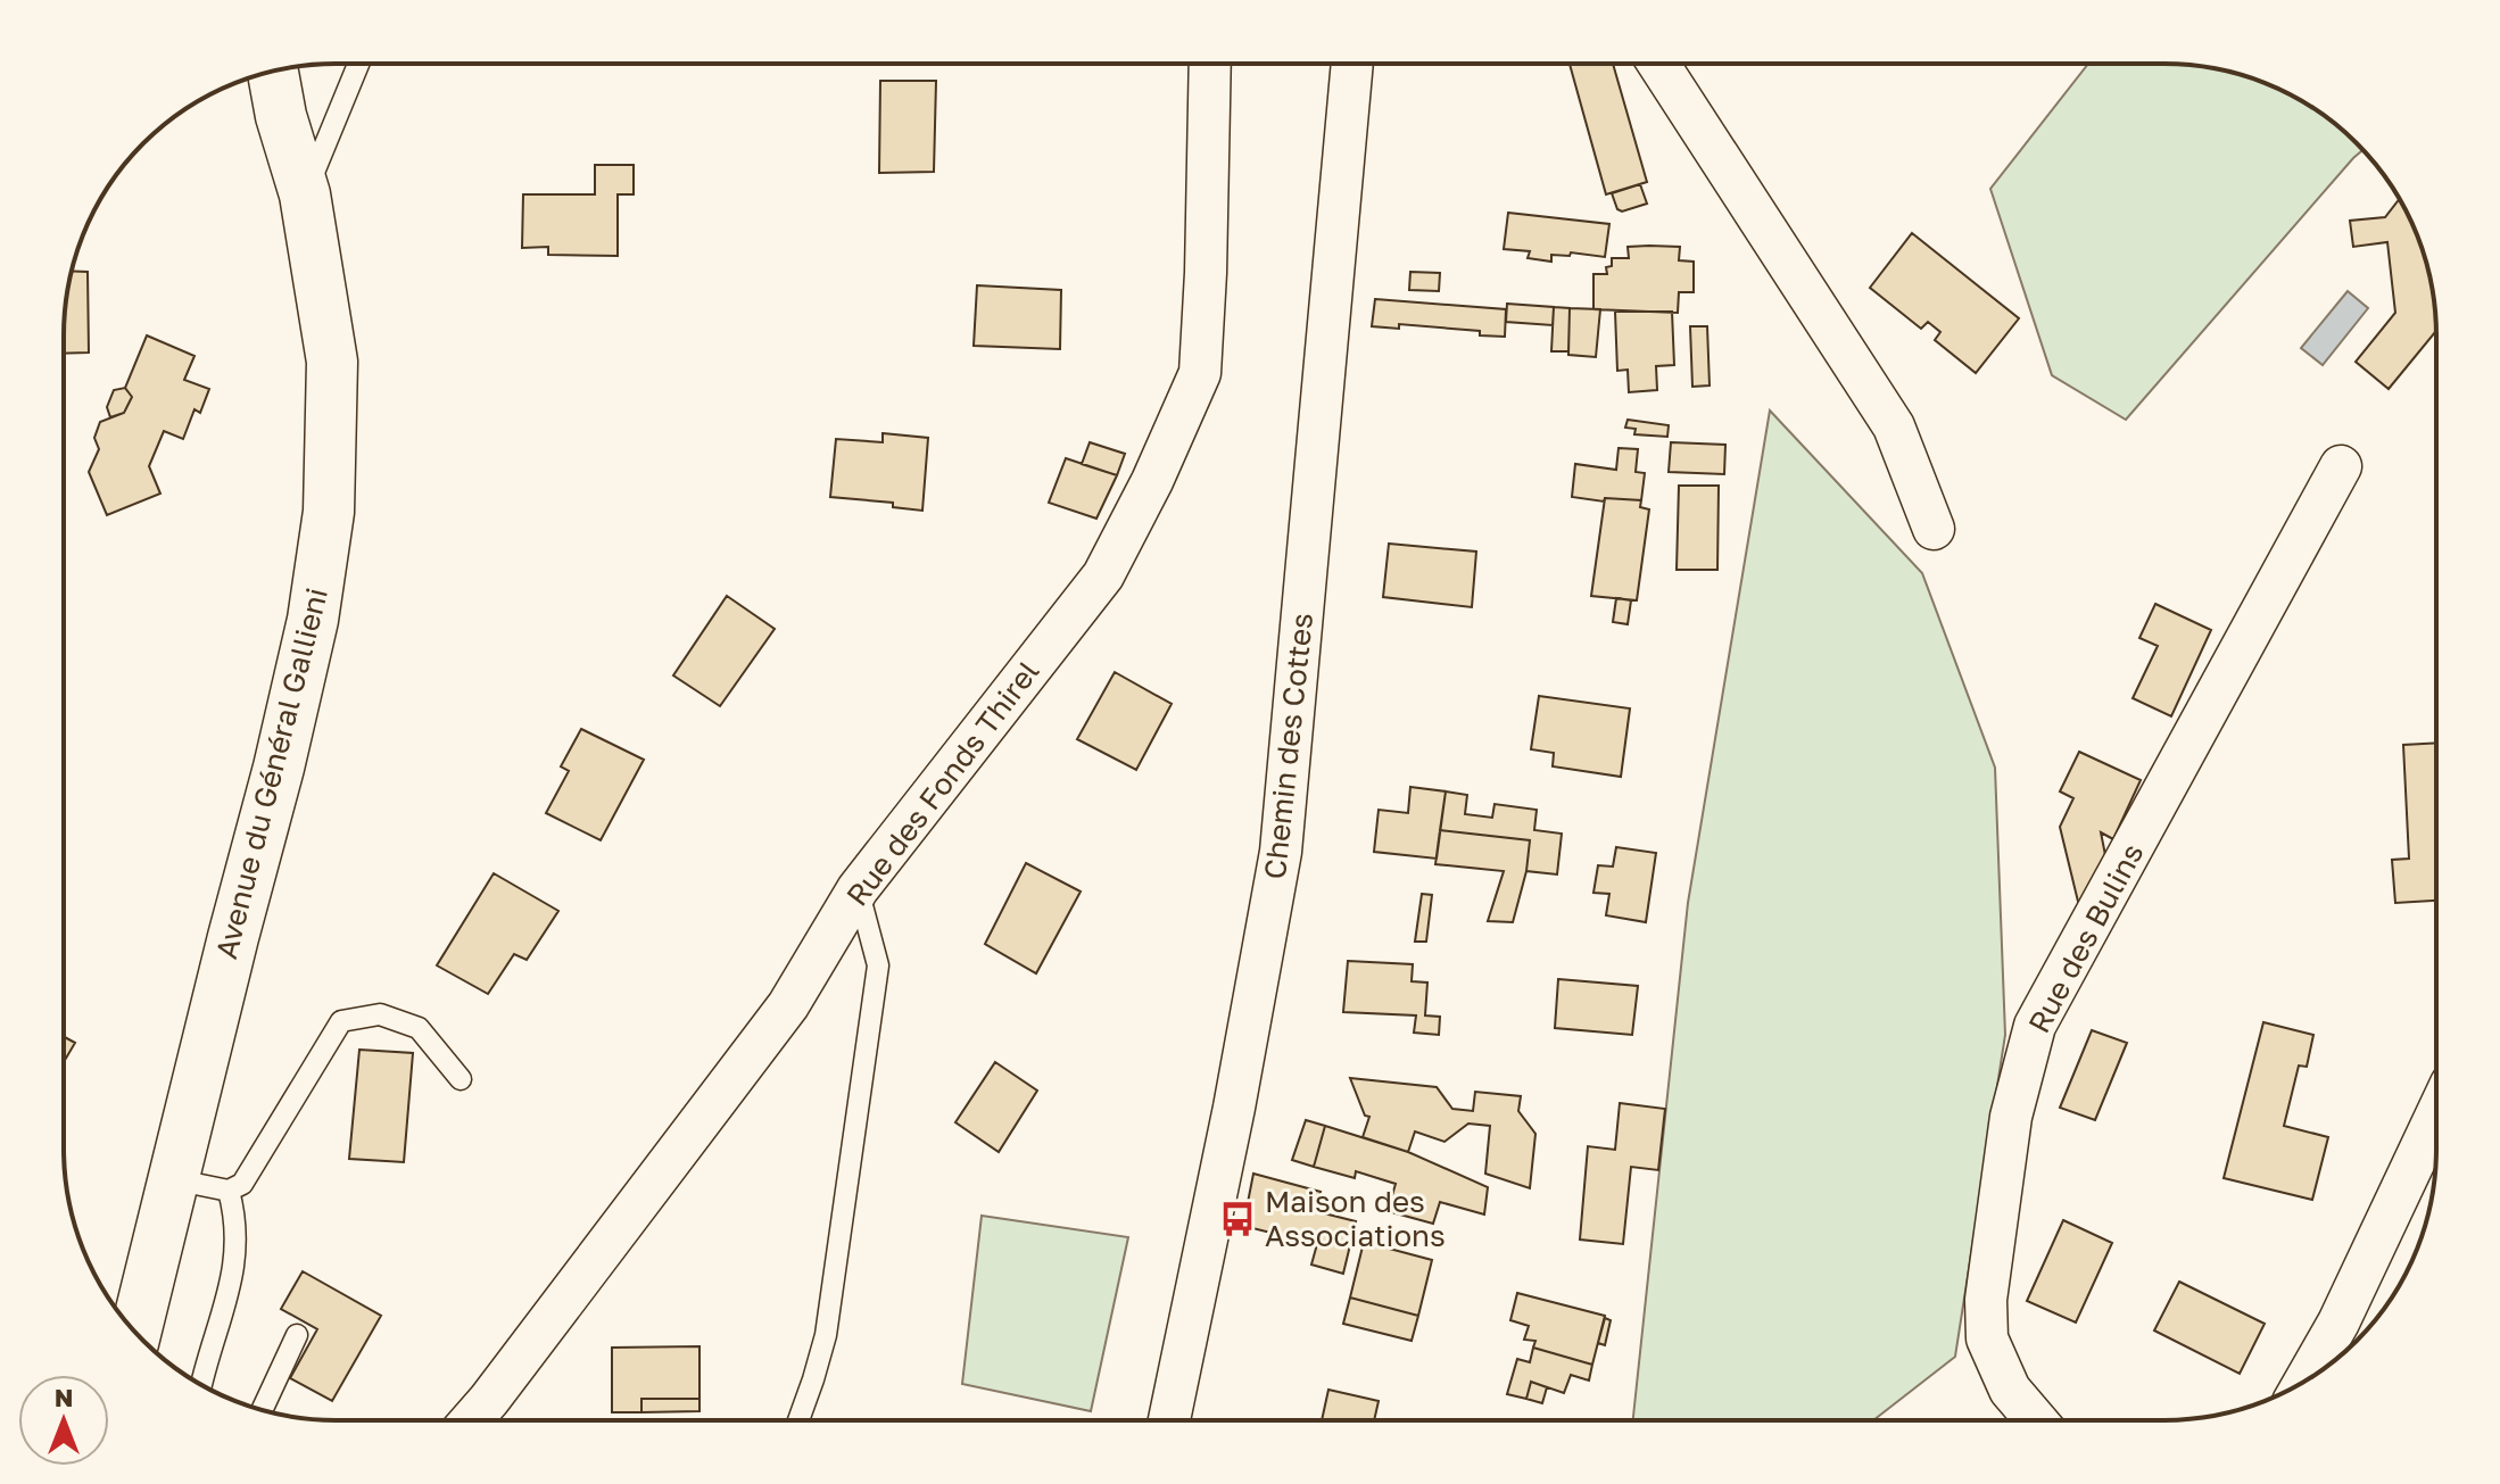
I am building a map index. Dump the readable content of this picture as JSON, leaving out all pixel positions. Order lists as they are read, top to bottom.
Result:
{
  "streets": {
    "street": [
      "Chemin des Cottes",
      "Avenue du Général Gallieni",
      "Rue des Fonds Thirel",
      "Rue des Bulins"
    ]
  },
  "places": {
    "bus stop": ["Maison des Associations"]
  },
  "north": "top"
}
